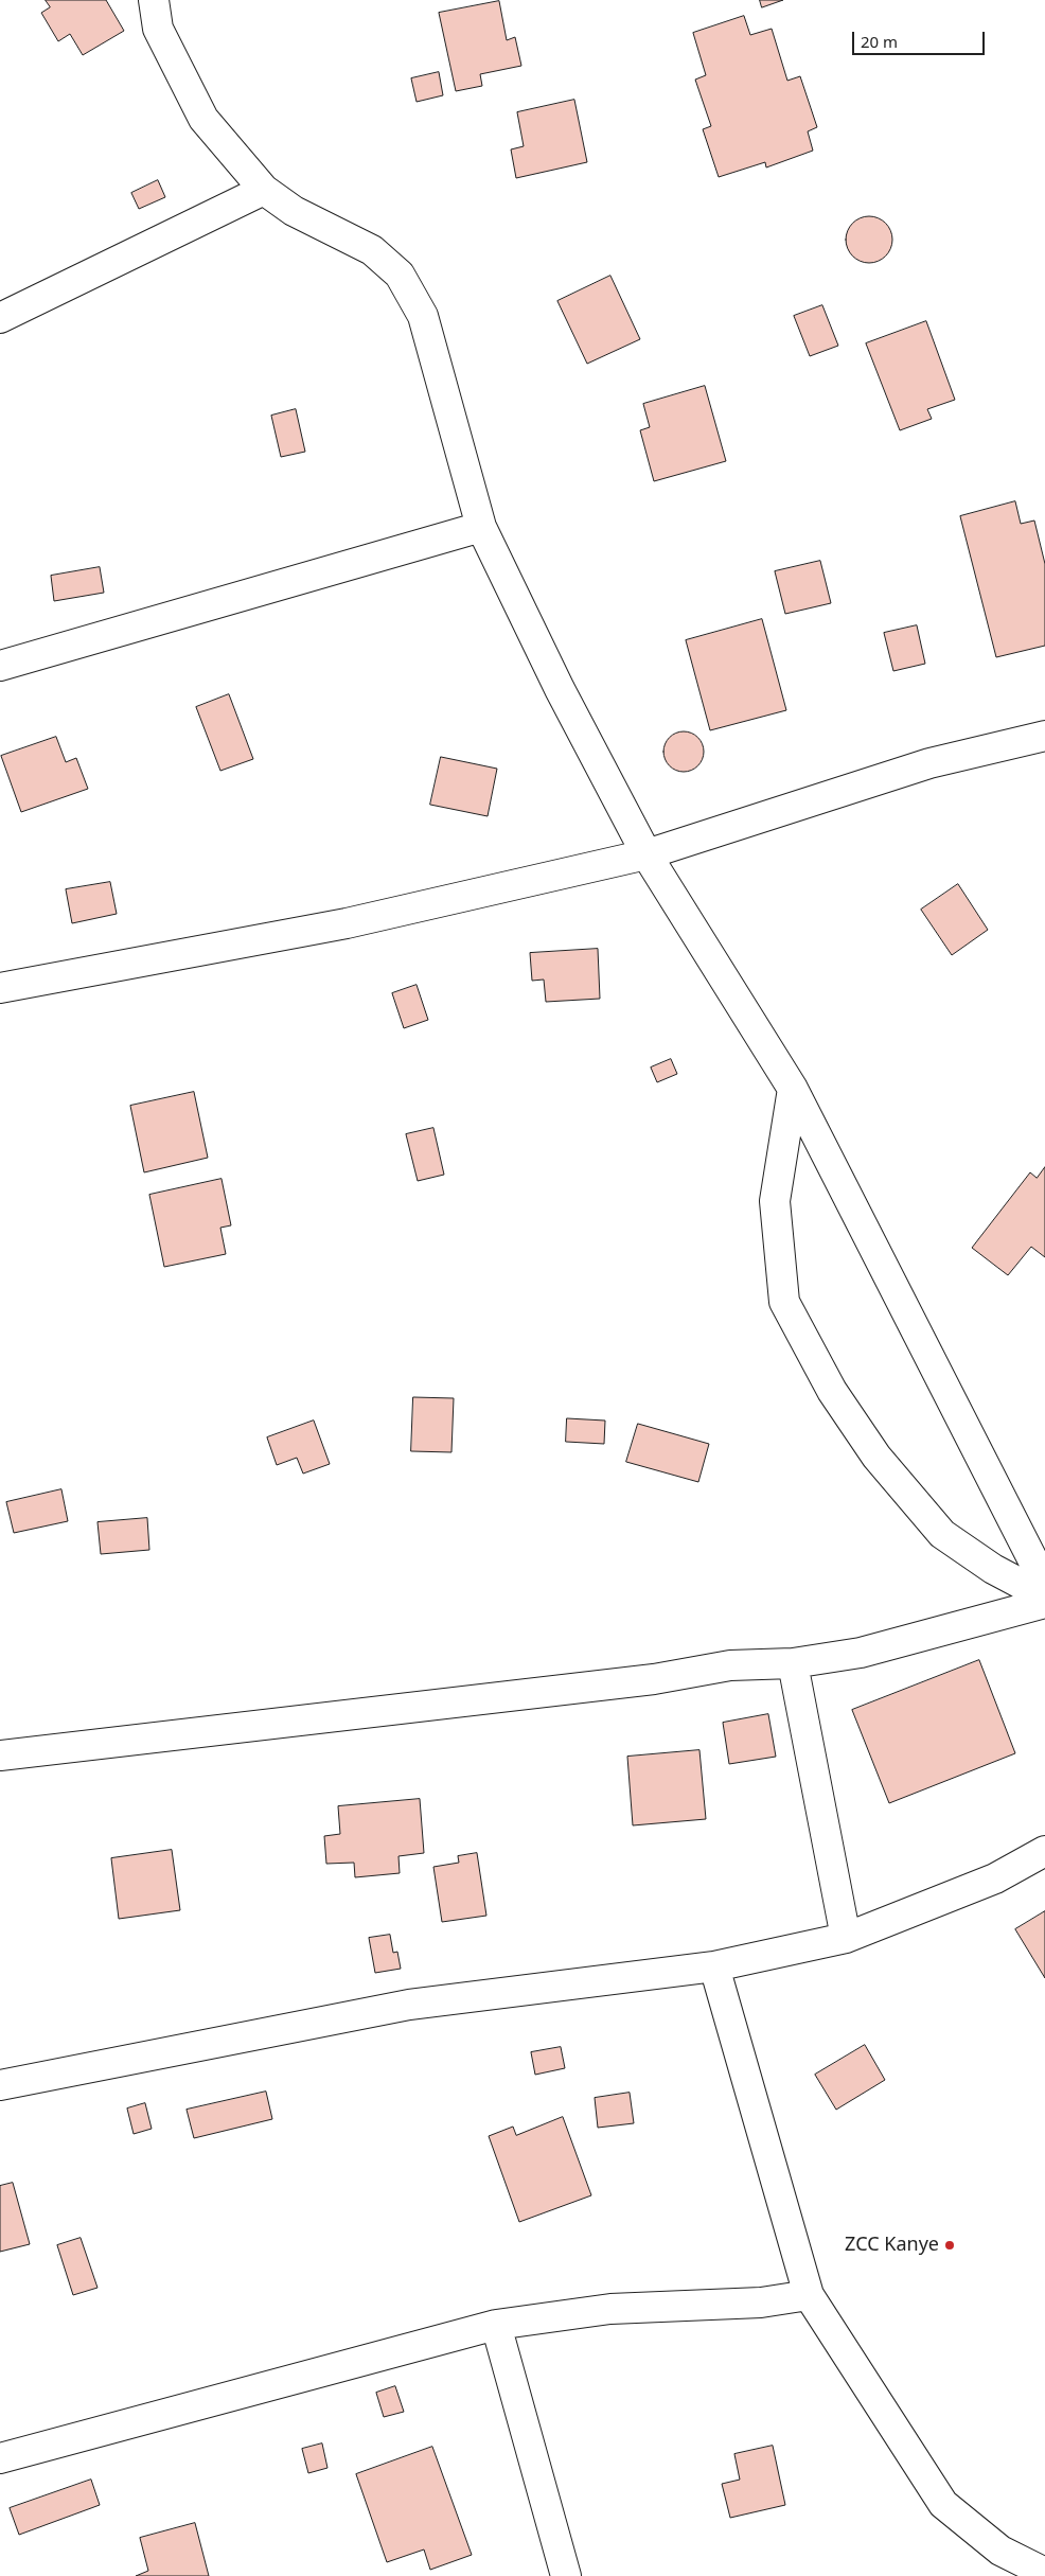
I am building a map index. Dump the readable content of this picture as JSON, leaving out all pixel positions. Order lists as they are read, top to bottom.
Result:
{
  "places": ["ZCC Kanye"],
  "scale_bar": "20 m"
}
